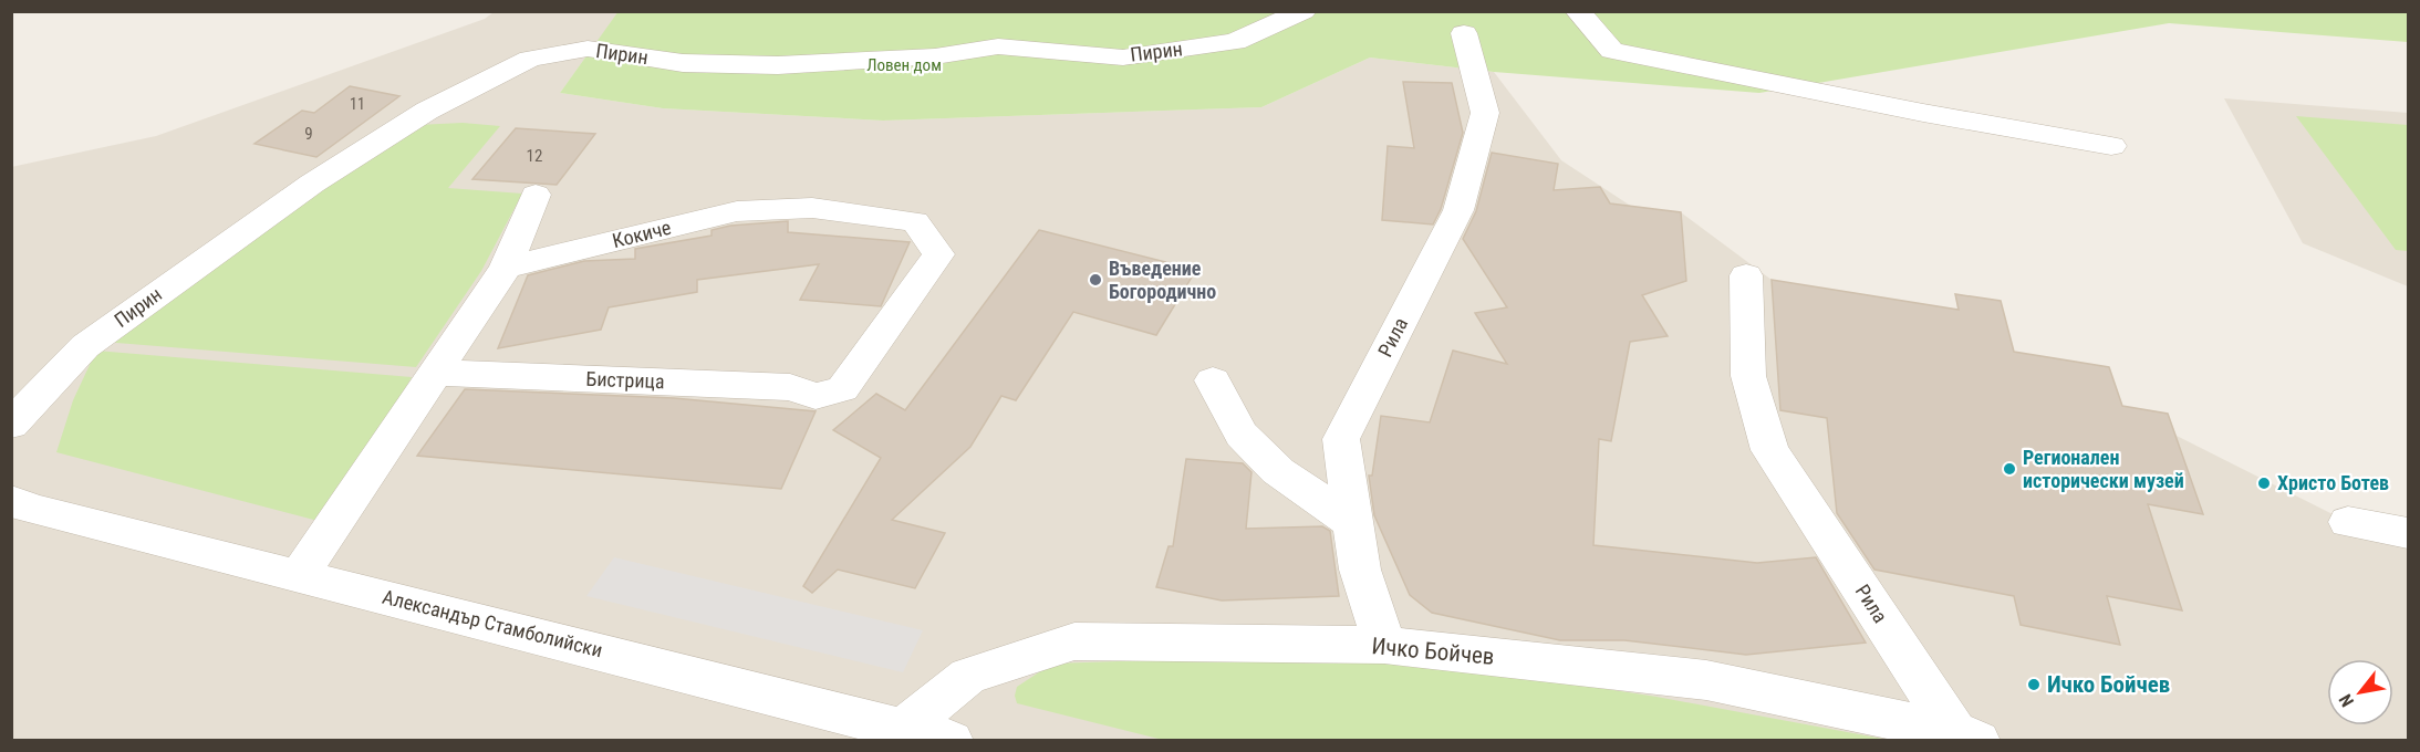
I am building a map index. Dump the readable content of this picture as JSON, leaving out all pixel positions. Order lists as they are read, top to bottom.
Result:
{
  "streets": {
    "street": [
      "Пирин",
      "Кокиче",
      "Рила",
      "Бистрица",
      "Александър Стамболийски",
      "Ичко Бойчев"
    ]
  },
  "crossings": [
    ["Кокиче", "Бистрица"],
    ["Рила", "Ичко Бойчев"],
    ["Александър Стамболийски", "Ичко Бойчев"]
  ],
  "parks": ["Ловен дом"],
  "places": [
    "Въведение Богородично",
    "Регионален исторически музей",
    "Христо Ботев",
    "Ичко Бойчев"
  ],
  "house_numbers": ["11", "9", "12"],
  "north": "bottom left"
}
